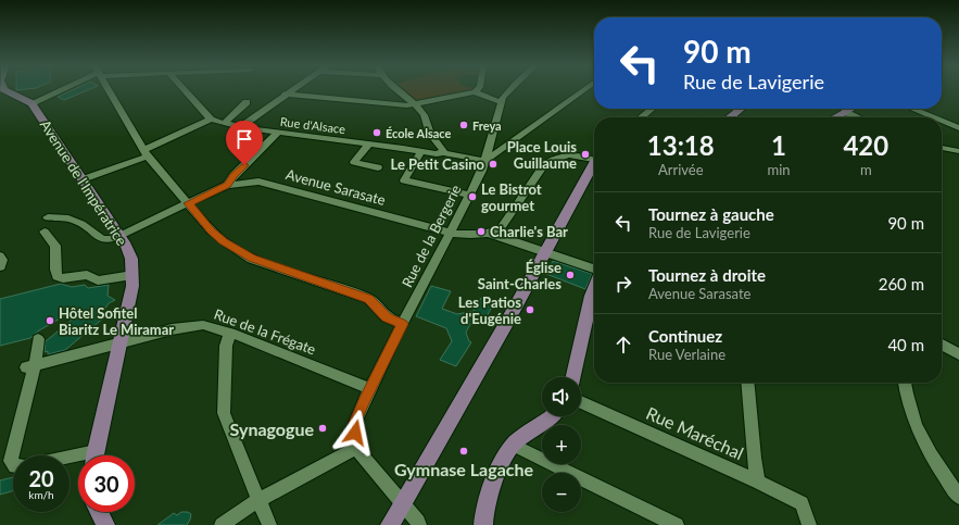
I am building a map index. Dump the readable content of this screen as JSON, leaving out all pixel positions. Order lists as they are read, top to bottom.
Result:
{
  "streets": {
    "main road": ["Avenue de l'Impératrice"],
    "street": [
      "Rue d'Alsace",
      "Avenue Sarasate",
      "Rue de la Bergerie",
      "Rue de la Frégate",
      "Rue Maréchal"
    ]
  },
  "crossings": [
    ["Rue d'Alsace", "Rue de la Bergerie"],
    ["Avenue de l'Impératrice", "Avenue Sarasate"],
    ["Avenue de l'Impératrice", "Rue de la Frégate"],
    ["Avenue Sarasate", "Rue de la Bergerie"],
    ["Rue de la Bergerie", "Rue de la Frégate"]
  ],
  "places": [
    "Freya",
    "École Alsace",
    "Place Louis Guillaume",
    "Le Petit Casino",
    "Le Bistrot gourmet",
    "Charlie's Bar",
    "Église Saint-Charles",
    "Les Patios d'Eugénie",
    "Hôtel Sofitel Biaritz Le Miramar",
    "Synagogue",
    "Gymnase Lagache"
  ],
  "page": {
    "turn": ["90 m", "Rue de Lavigerie"],
    "eta": [
      "13:18",
      "Arrivée",
      "1",
      "min",
      "420",
      "m"
    ],
    "list": [
      {
        "name": "Tournez à gauche",
        "note": "Rue de Lavigerie",
        "value": "90 m"
      },
      {
        "name": "Tournez à droite",
        "note": "Avenue Sarasate",
        "value": "260 m"
      },
      {
        "name": "Continuez",
        "note": "Rue Verlaine",
        "value": "40 m"
      }
    ],
    "map_buttons": ["+", "−"],
    "speed": "20 km/h",
    "limit": "30"
  }
}
